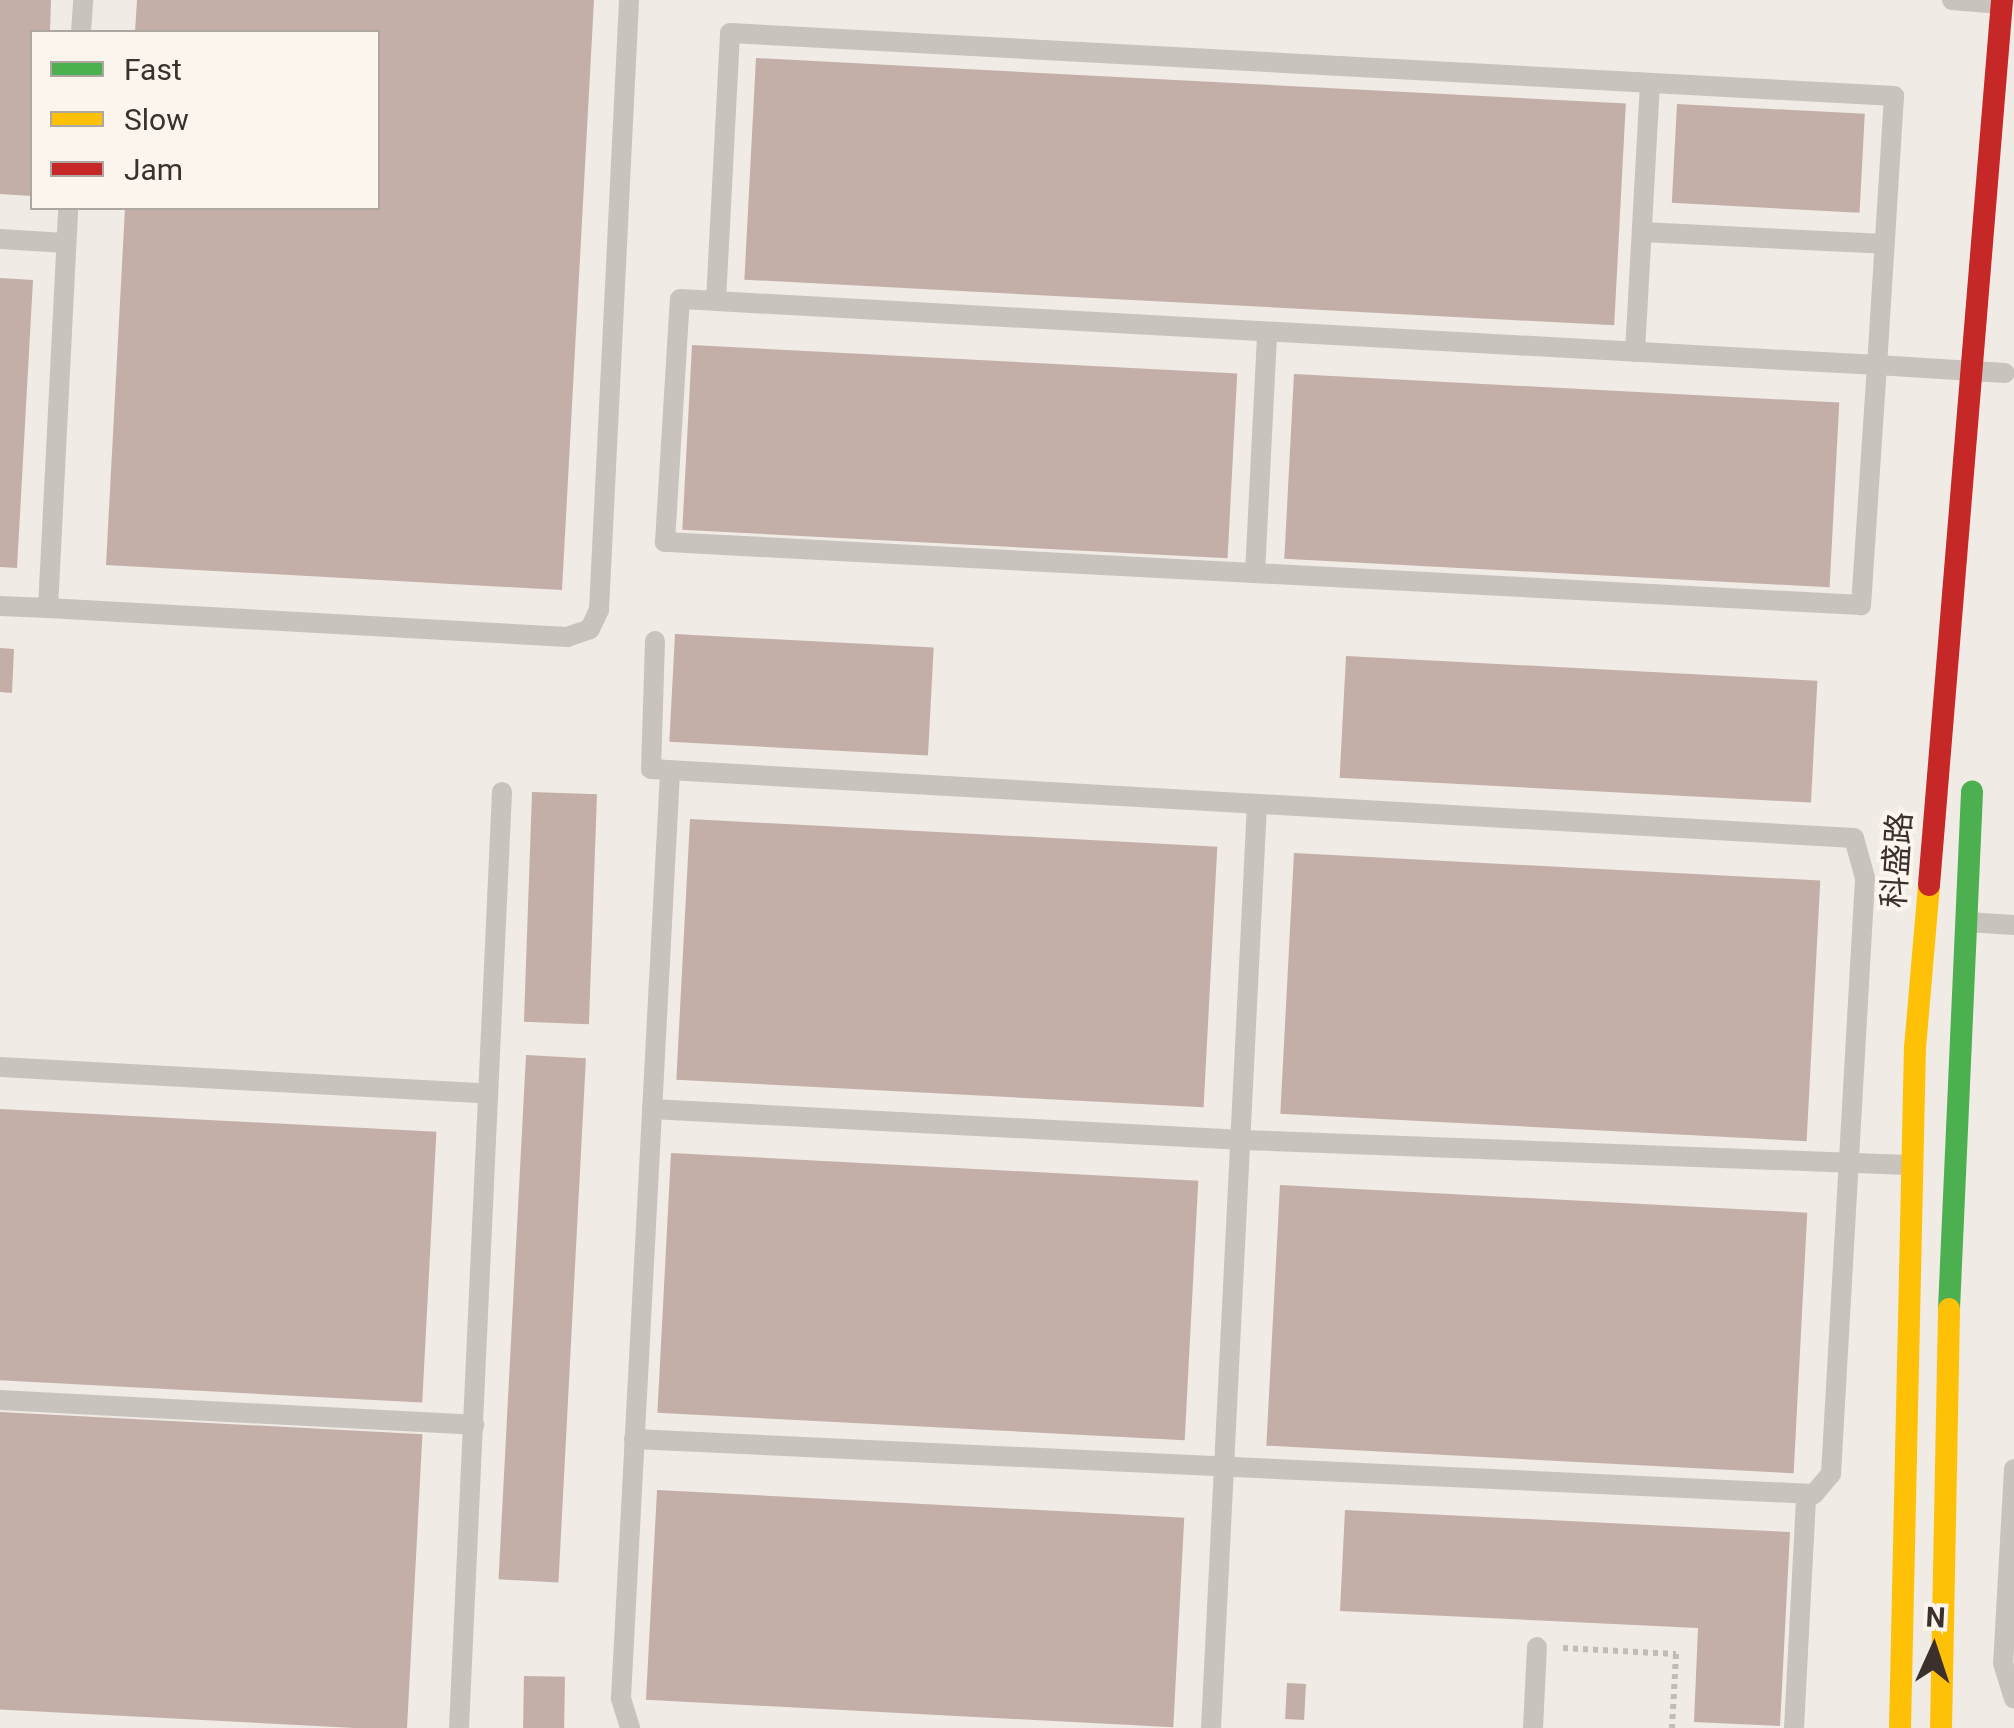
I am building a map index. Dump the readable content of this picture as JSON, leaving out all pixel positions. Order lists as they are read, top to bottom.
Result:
{
  "streets": {
    "street": ["科盛路"]
  },
  "legend": ["Fast", "Slow", "Jam"],
  "north": "top"
}
